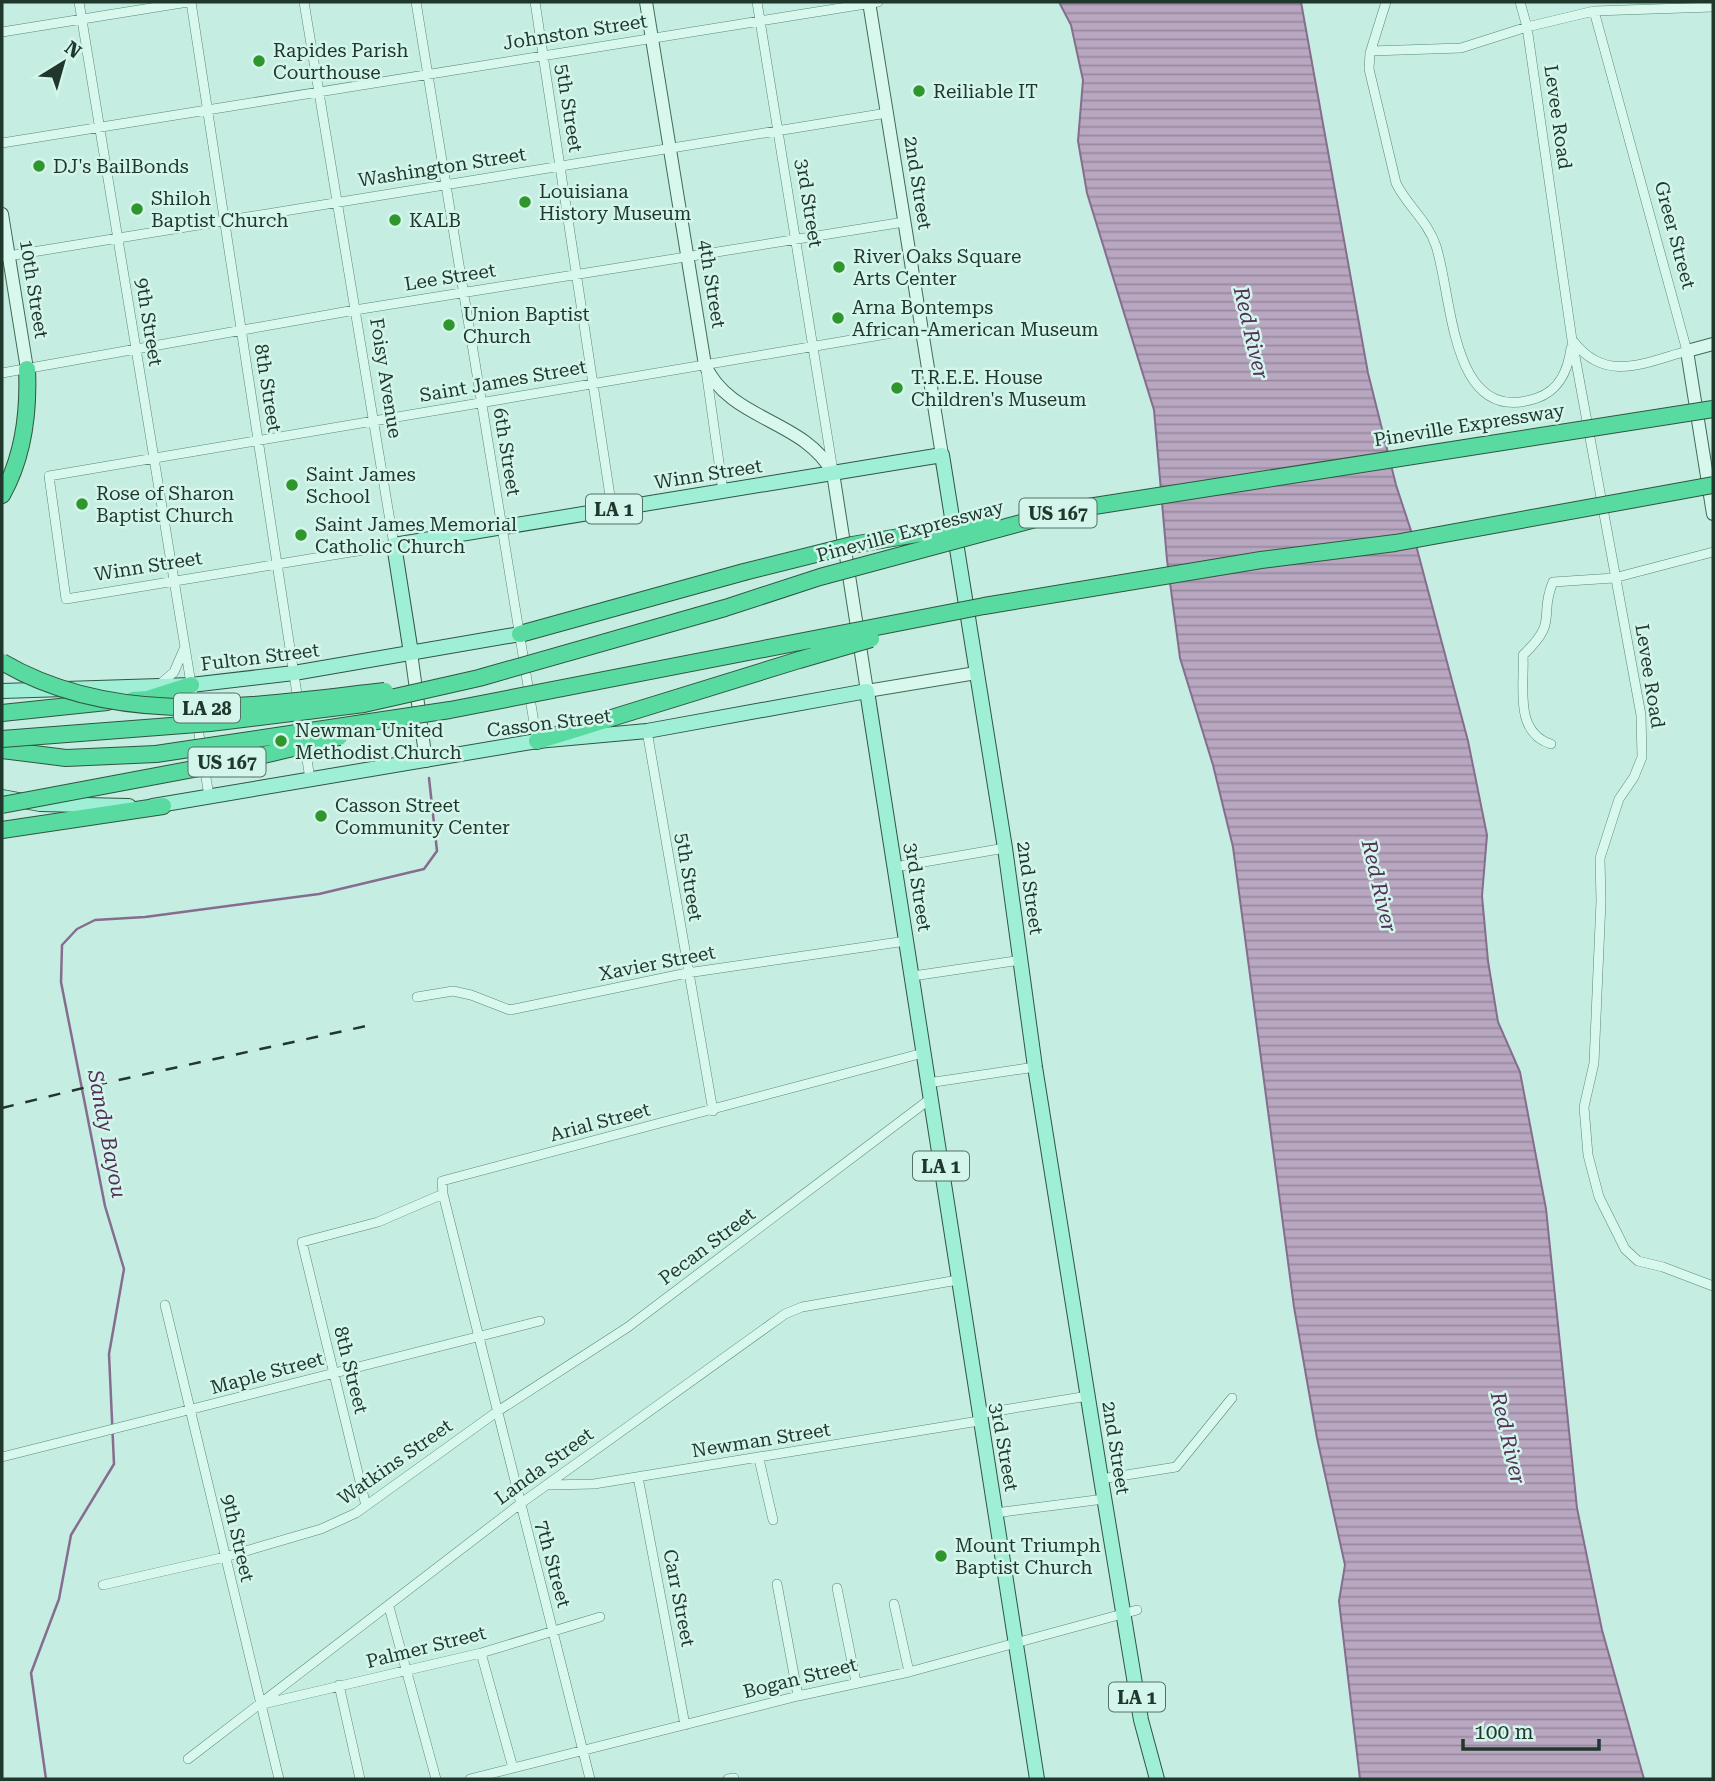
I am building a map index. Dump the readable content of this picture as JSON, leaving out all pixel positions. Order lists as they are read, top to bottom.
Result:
{
  "streets": {
    "highway": ["Pineville Expressway", "US 167", "LA 28"],
    "main road": [
      "2nd Street",
      "3rd Street",
      "Greer Street",
      "4th Street",
      "10th Street",
      "Foisy Avenue",
      "Winn Street",
      "LA 1",
      "Fulton Street",
      "Casson Street"
    ],
    "street": [
      "Johnston Street",
      "5th Street",
      "Levee Road",
      "Washington Street",
      "Lee Street",
      "9th Street",
      "Saint James Street",
      "8th Street",
      "6th Street",
      "Xavier Street",
      "Arial Street",
      "Pecan Street",
      "Maple Street",
      "Newman Street",
      "Watkins Street",
      "Landa Street",
      "7th Street",
      "Carr Street",
      "Palmer Street",
      "Bogan Street"
    ]
  },
  "crossings": [
    ["Johnston Street", "5th Street"],
    ["Johnston Street", "2nd Street"],
    ["Johnston Street", "3rd Street"],
    ["Johnston Street", "4th Street"],
    ["Johnston Street", "Foisy Avenue"],
    ["Johnston Street", "8th Street"],
    ["Johnston Street", "6th Street"],
    ["5th Street", "Washington Street"],
    ["5th Street", "Lee Street"],
    ["5th Street", "Saint James Street"],
    ["5th Street", "Winn Street"],
    ["5th Street", "Casson Street"],
    ["5th Street", "Xavier Street"],
    ["5th Street", "Arial Street"],
    ["Washington Street", "2nd Street"],
    ["Washington Street", "3rd Street"],
    ["Washington Street", "4th Street"],
    ["Washington Street", "10th Street"],
    ["Washington Street", "9th Street"],
    ["Washington Street", "Foisy Avenue"],
    ["Washington Street", "8th Street"],
    ["Washington Street", "6th Street"],
    ["2nd Street", "Lee Street"],
    ["2nd Street", "Saint James Street"],
    ["2nd Street", "Winn Street"],
    ["2nd Street", "Casson Street"],
    ["2nd Street", "Newman Street"],
    ["2nd Street", "Bogan Street"],
    ["3rd Street", "Lee Street"],
    ["3rd Street", "Saint James Street"],
    ["3rd Street", "Winn Street"],
    ["3rd Street", "Casson Street"],
    ["3rd Street", "Xavier Street"],
    ["3rd Street", "Arial Street"],
    ["3rd Street", "Pecan Street"],
    ["3rd Street", "Newman Street"],
    ["3rd Street", "Landa Street"],
    ["3rd Street", "Bogan Street"],
    ["Lee Street", "4th Street"],
    ["Lee Street", "10th Street"],
    ["Lee Street", "9th Street"],
    ["Lee Street", "Foisy Avenue"],
    ["Lee Street", "8th Street"],
    ["Lee Street", "6th Street"],
    ["4th Street", "Saint James Street"],
    ["4th Street", "Winn Street"],
    ["9th Street", "Saint James Street"],
    ["9th Street", "Winn Street"],
    ["9th Street", "Fulton Street"],
    ["9th Street", "Casson Street"],
    ["9th Street", "Maple Street"],
    ["9th Street", "Watkins Street"],
    ["9th Street", "Landa Street"],
    ["9th Street", "Palmer Street"],
    ["Foisy Avenue", "Saint James Street"],
    ["Foisy Avenue", "Winn Street"],
    ["Foisy Avenue", "Fulton Street"],
    ["Foisy Avenue", "Casson Street"],
    ["Saint James Street", "8th Street"],
    ["Saint James Street", "6th Street"],
    ["Saint James Street", "Winn Street"],
    ["8th Street", "Winn Street"],
    ["8th Street", "Fulton Street"],
    ["8th Street", "Casson Street"],
    ["8th Street", "Arial Street"],
    ["8th Street", "Maple Street"],
    ["8th Street", "Watkins Street"],
    ["Pineville Expressway", "US 167"],
    ["Pineville Expressway", "LA 28"],
    ["6th Street", "Winn Street"],
    ["6th Street", "Fulton Street"],
    ["6th Street", "Casson Street"],
    ["US 167", "LA 28"],
    ["Fulton Street", "LA 28"],
    ["Arial Street", "7th Street"],
    ["Pecan Street", "Watkins Street"],
    ["Pecan Street", "7th Street"],
    ["Maple Street", "7th Street"],
    ["Newman Street", "Landa Street"],
    ["Newman Street", "Carr Street"],
    ["Watkins Street", "7th Street"],
    ["Landa Street", "7th Street"],
    ["Landa Street", "Palmer Street"],
    ["7th Street", "Palmer Street"],
    ["7th Street", "Bogan Street"],
    ["Carr Street", "Bogan Street"]
  ],
  "water": ["Red River", "Sandy Bayou"],
  "places": [
    "Rapides Parish Courthouse",
    "Reiliable IT",
    "DJ's BailBonds",
    "Louisiana History Museum",
    "Shiloh Baptist Church",
    "KALB",
    "River Oaks Square Arts Center",
    "Arna Bontemps African-American Museum",
    "Union Baptist Church",
    "T.R.E.E. House Children's Museum",
    "Saint James School",
    "Rose of Sharon Baptist Church",
    "Saint James Memorial Catholic Church",
    "Newman United Methodist Church",
    "Casson Street Community Center",
    "Mount Triumph Baptist Church"
  ],
  "scale_bar": "100 m",
  "north": "top right"
}
